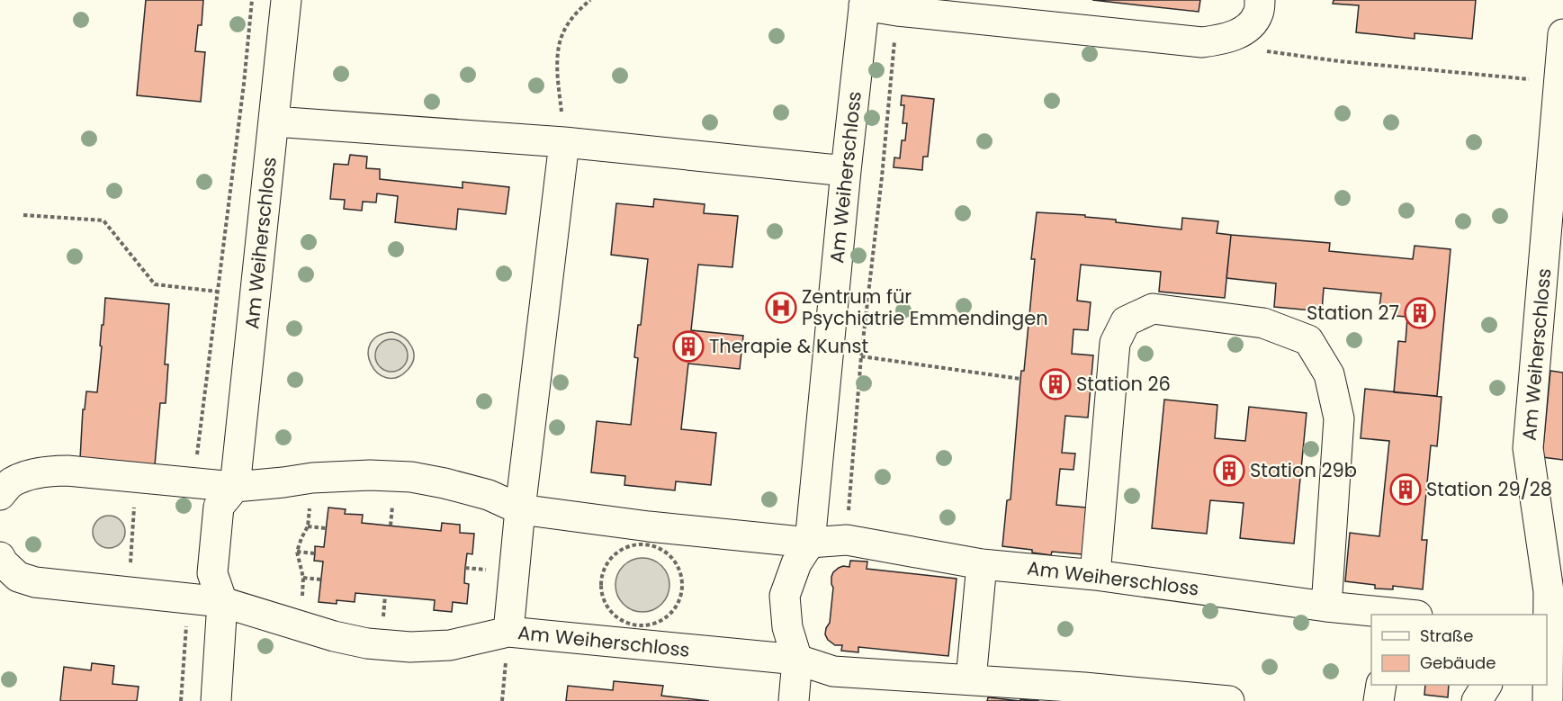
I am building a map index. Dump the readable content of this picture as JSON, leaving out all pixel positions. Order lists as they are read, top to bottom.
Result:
{
  "streets": {
    "street": ["Am Weiherschloss"]
  },
  "places": {
    "hospital": ["Zentrum für Psychiatrie Emmendingen"],
    "building": [
      "Station 27",
      "Therapie & Kunst",
      "Station 26",
      "Station 29b",
      "Station 29/28"
    ]
  },
  "legend": ["Straße", "Gebäude"]
}
